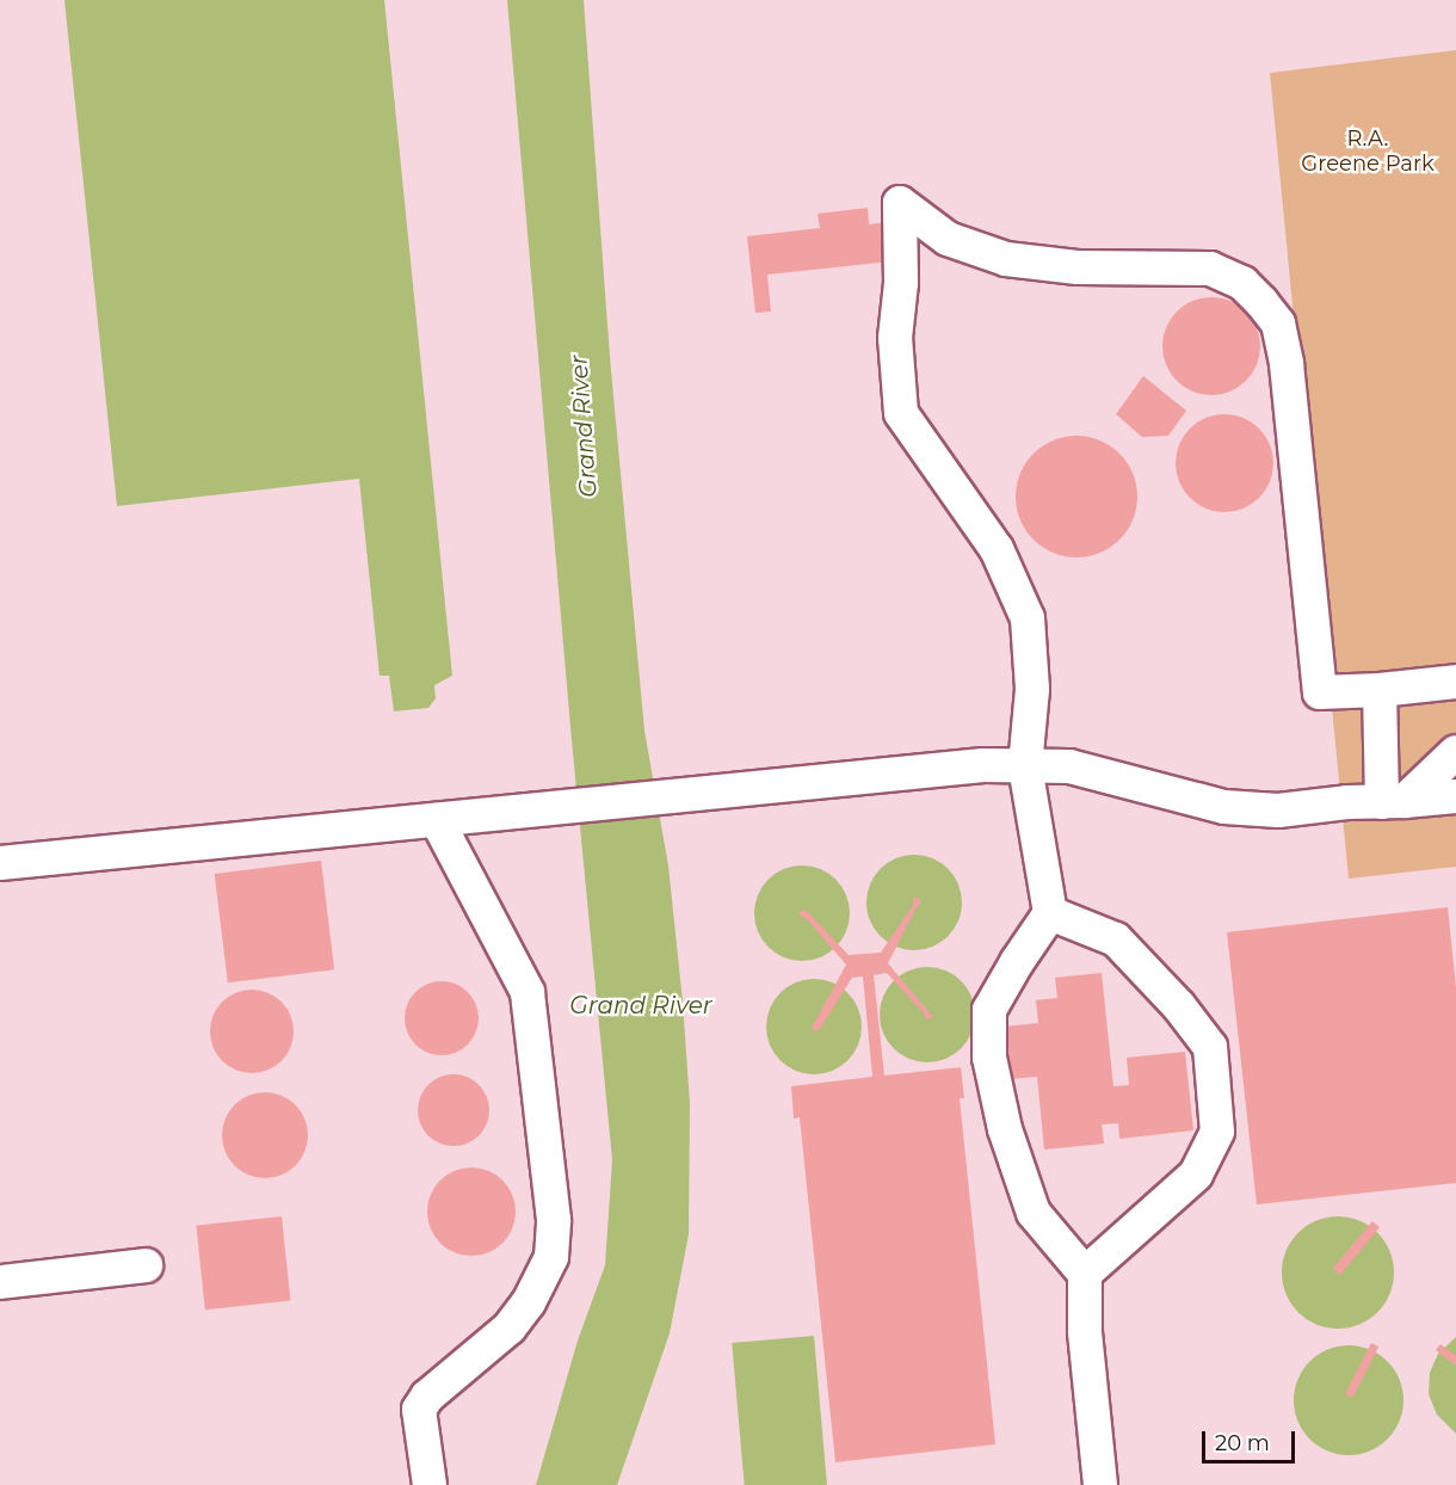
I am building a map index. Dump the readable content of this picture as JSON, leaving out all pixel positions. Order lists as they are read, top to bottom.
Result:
{
  "water": ["Grand River"],
  "parks": ["R.A. Greene Park"],
  "scale_bar": "20 m"
}
